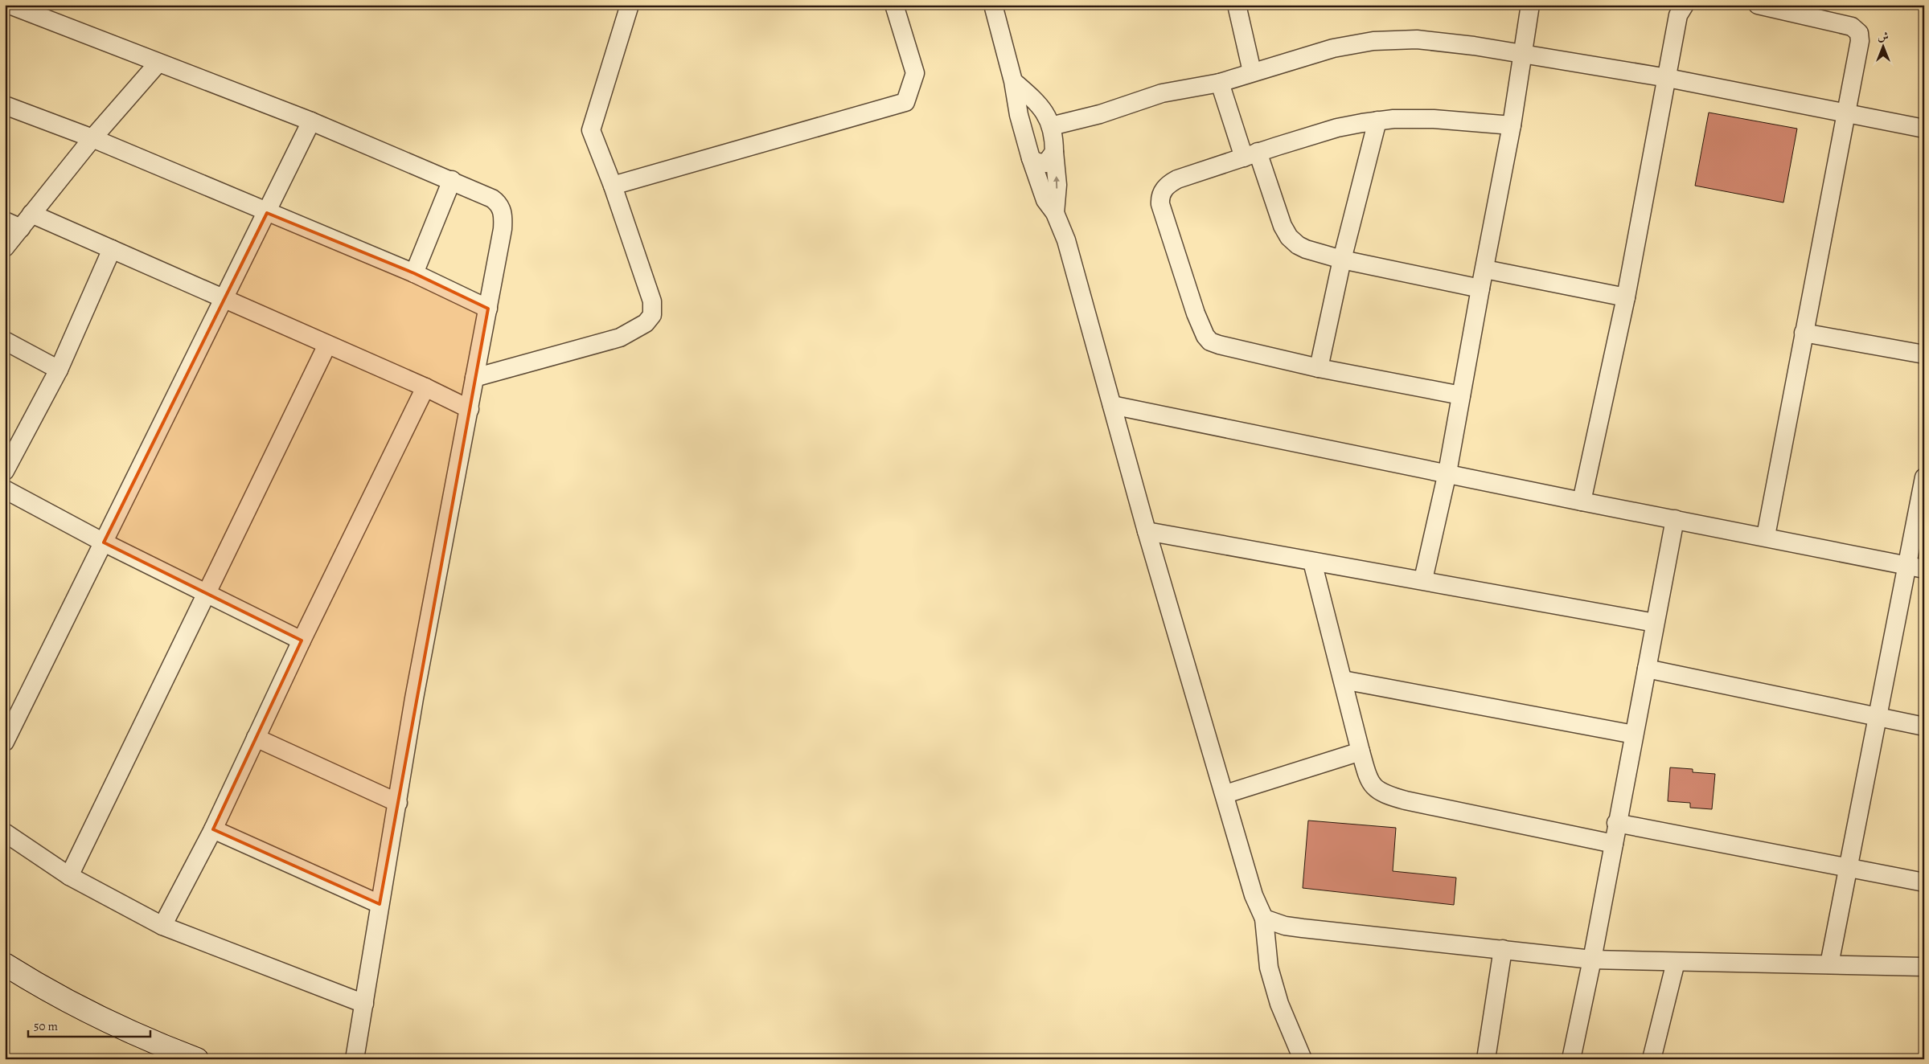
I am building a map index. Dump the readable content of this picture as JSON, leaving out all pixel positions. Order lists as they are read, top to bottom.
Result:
{
  "scale_bar": "50 m",
  "north": "top"
}
